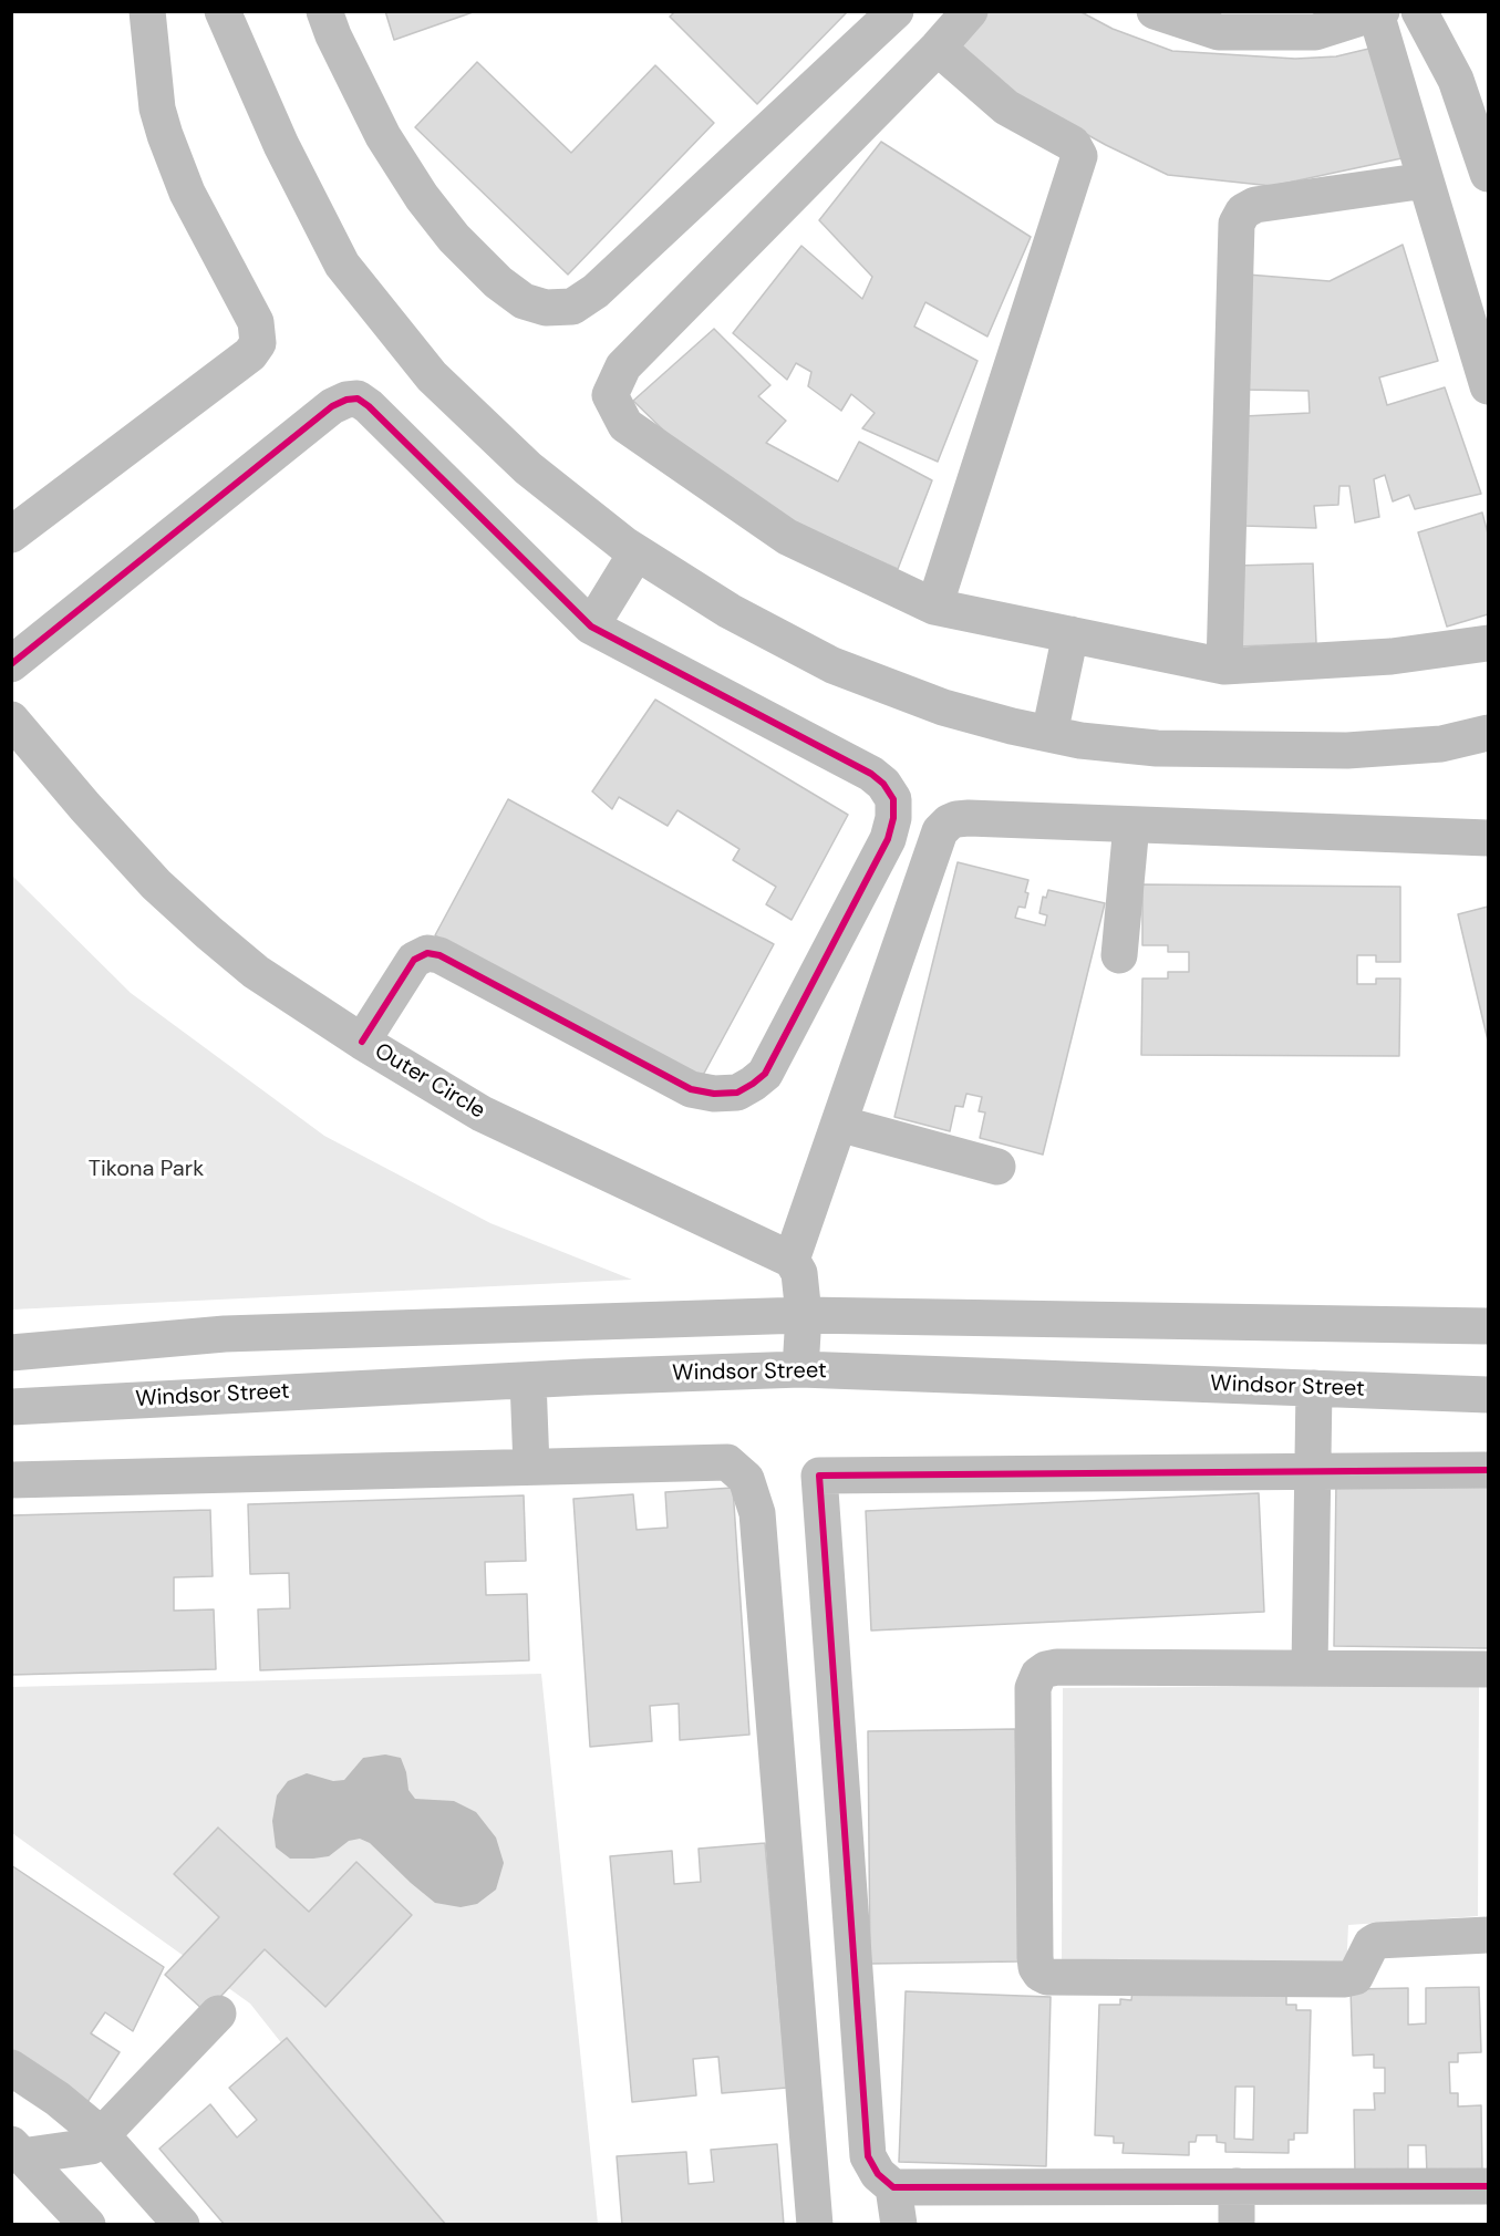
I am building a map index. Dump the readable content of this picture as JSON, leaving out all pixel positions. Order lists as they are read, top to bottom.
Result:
{
  "streets": {
    "street": ["Outer Circle", "Windsor Street"]
  },
  "parks": ["Tikona Park"]
}
